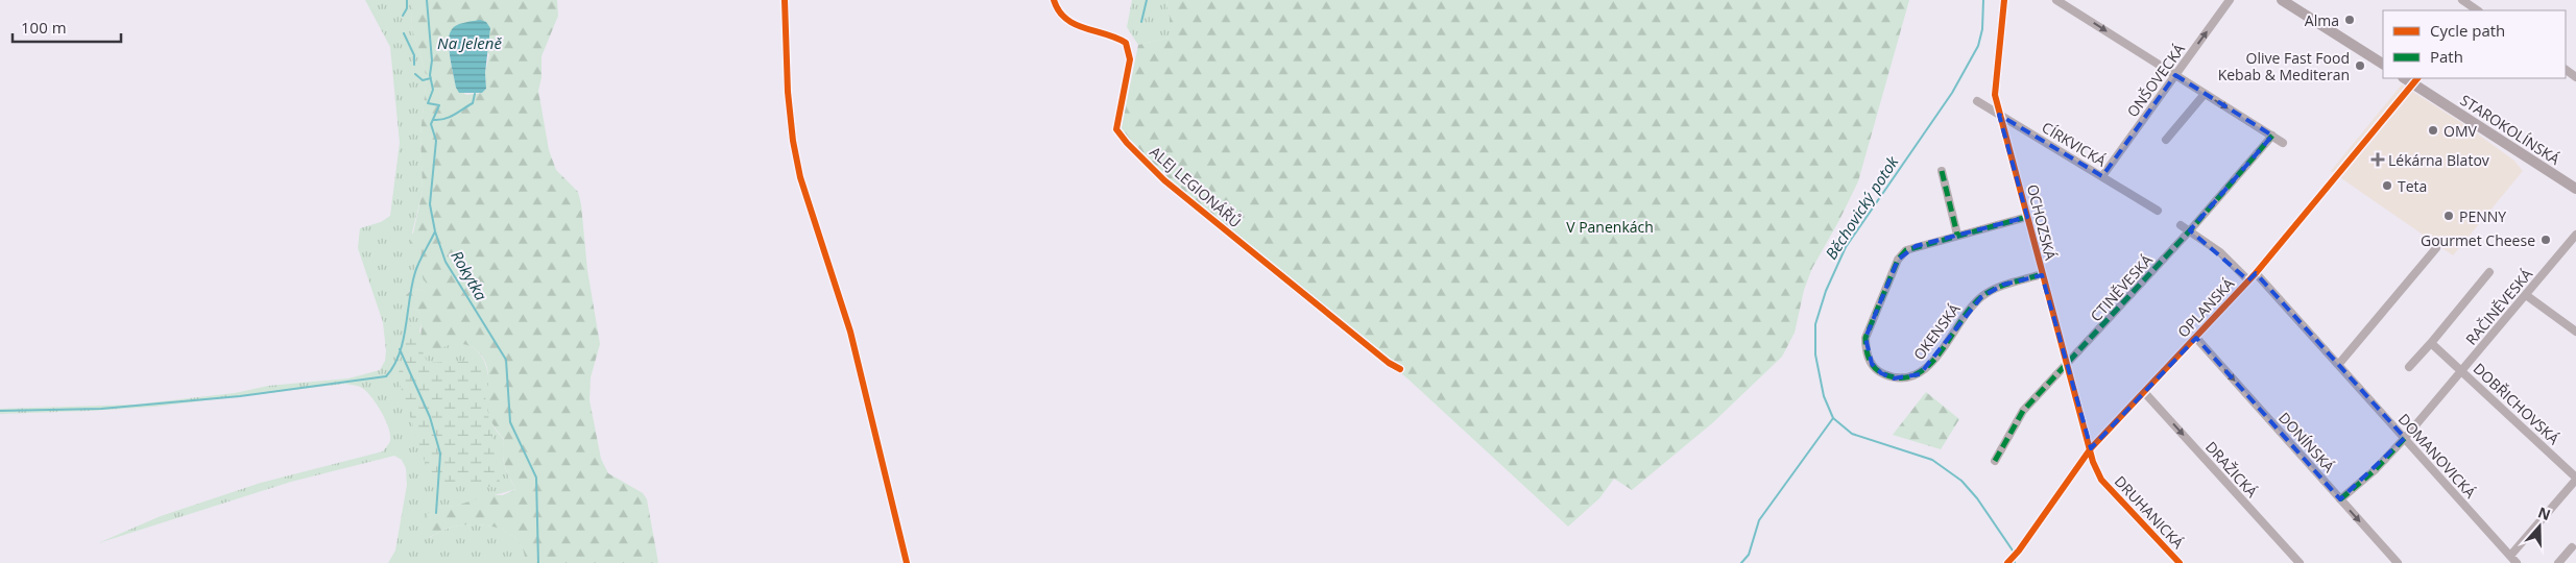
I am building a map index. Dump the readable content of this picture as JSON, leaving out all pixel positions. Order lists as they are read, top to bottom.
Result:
{
  "streets": {
    "main road": ["STAROKOLÍNSKÁ"],
    "street": [
      "ONŠOVECKÁ",
      "CÍRKVICKÁ",
      "OCHOZSKÁ",
      "CTINĚVESKÁ",
      "RAČINĚVESKÁ",
      "OPLANSKÁ",
      "OKENSKÁ",
      "DOBŘICHOVSKÁ",
      "DONÍNSKÁ",
      "DOMANOVICKÁ",
      "DRAŽICKÁ",
      "DRUHANICKÁ"
    ],
    "cycle path": ["ALEJ LEGIONÁŘŮ"]
  },
  "crossings": [
    ["ONŠOVECKÁ", "CÍRKVICKÁ"],
    ["STAROKOLÍNSKÁ", "OPLANSKÁ"],
    ["CÍRKVICKÁ", "OCHOZSKÁ"],
    ["OCHOZSKÁ", "CTINĚVESKÁ"],
    ["OCHOZSKÁ", "OPLANSKÁ"],
    ["OCHOZSKÁ", "OKENSKÁ"],
    ["OCHOZSKÁ", "DRUHANICKÁ"],
    ["RAČINĚVESKÁ", "DOBŘICHOVSKÁ"],
    ["RAČINĚVESKÁ", "DONÍNSKÁ"],
    ["RAČINĚVESKÁ", "DOMANOVICKÁ"],
    ["OPLANSKÁ", "DONÍNSKÁ"],
    ["OPLANSKÁ", "DOMANOVICKÁ"],
    ["OPLANSKÁ", "DRAŽICKÁ"],
    ["OPLANSKÁ", "DRUHANICKÁ"]
  ],
  "one_way": ["ONŠOVECKÁ", "DONÍNSKÁ", "DRAŽICKÁ"],
  "water": ["Na Jeleně", "Běchovický potok", "Rokytka"],
  "parks": ["V Panenkách"],
  "places": {
    "other": [
      "Alma",
      "Olive Fast Food Kebab & Mediteran",
      "OMV",
      "Teta",
      "PENNY",
      "Gourmet Cheese"
    ],
    "health": ["Lékárna Blatov"]
  },
  "legend": ["Cycle path", "Path"],
  "scale_bar": "100 m",
  "north": "top"
}
